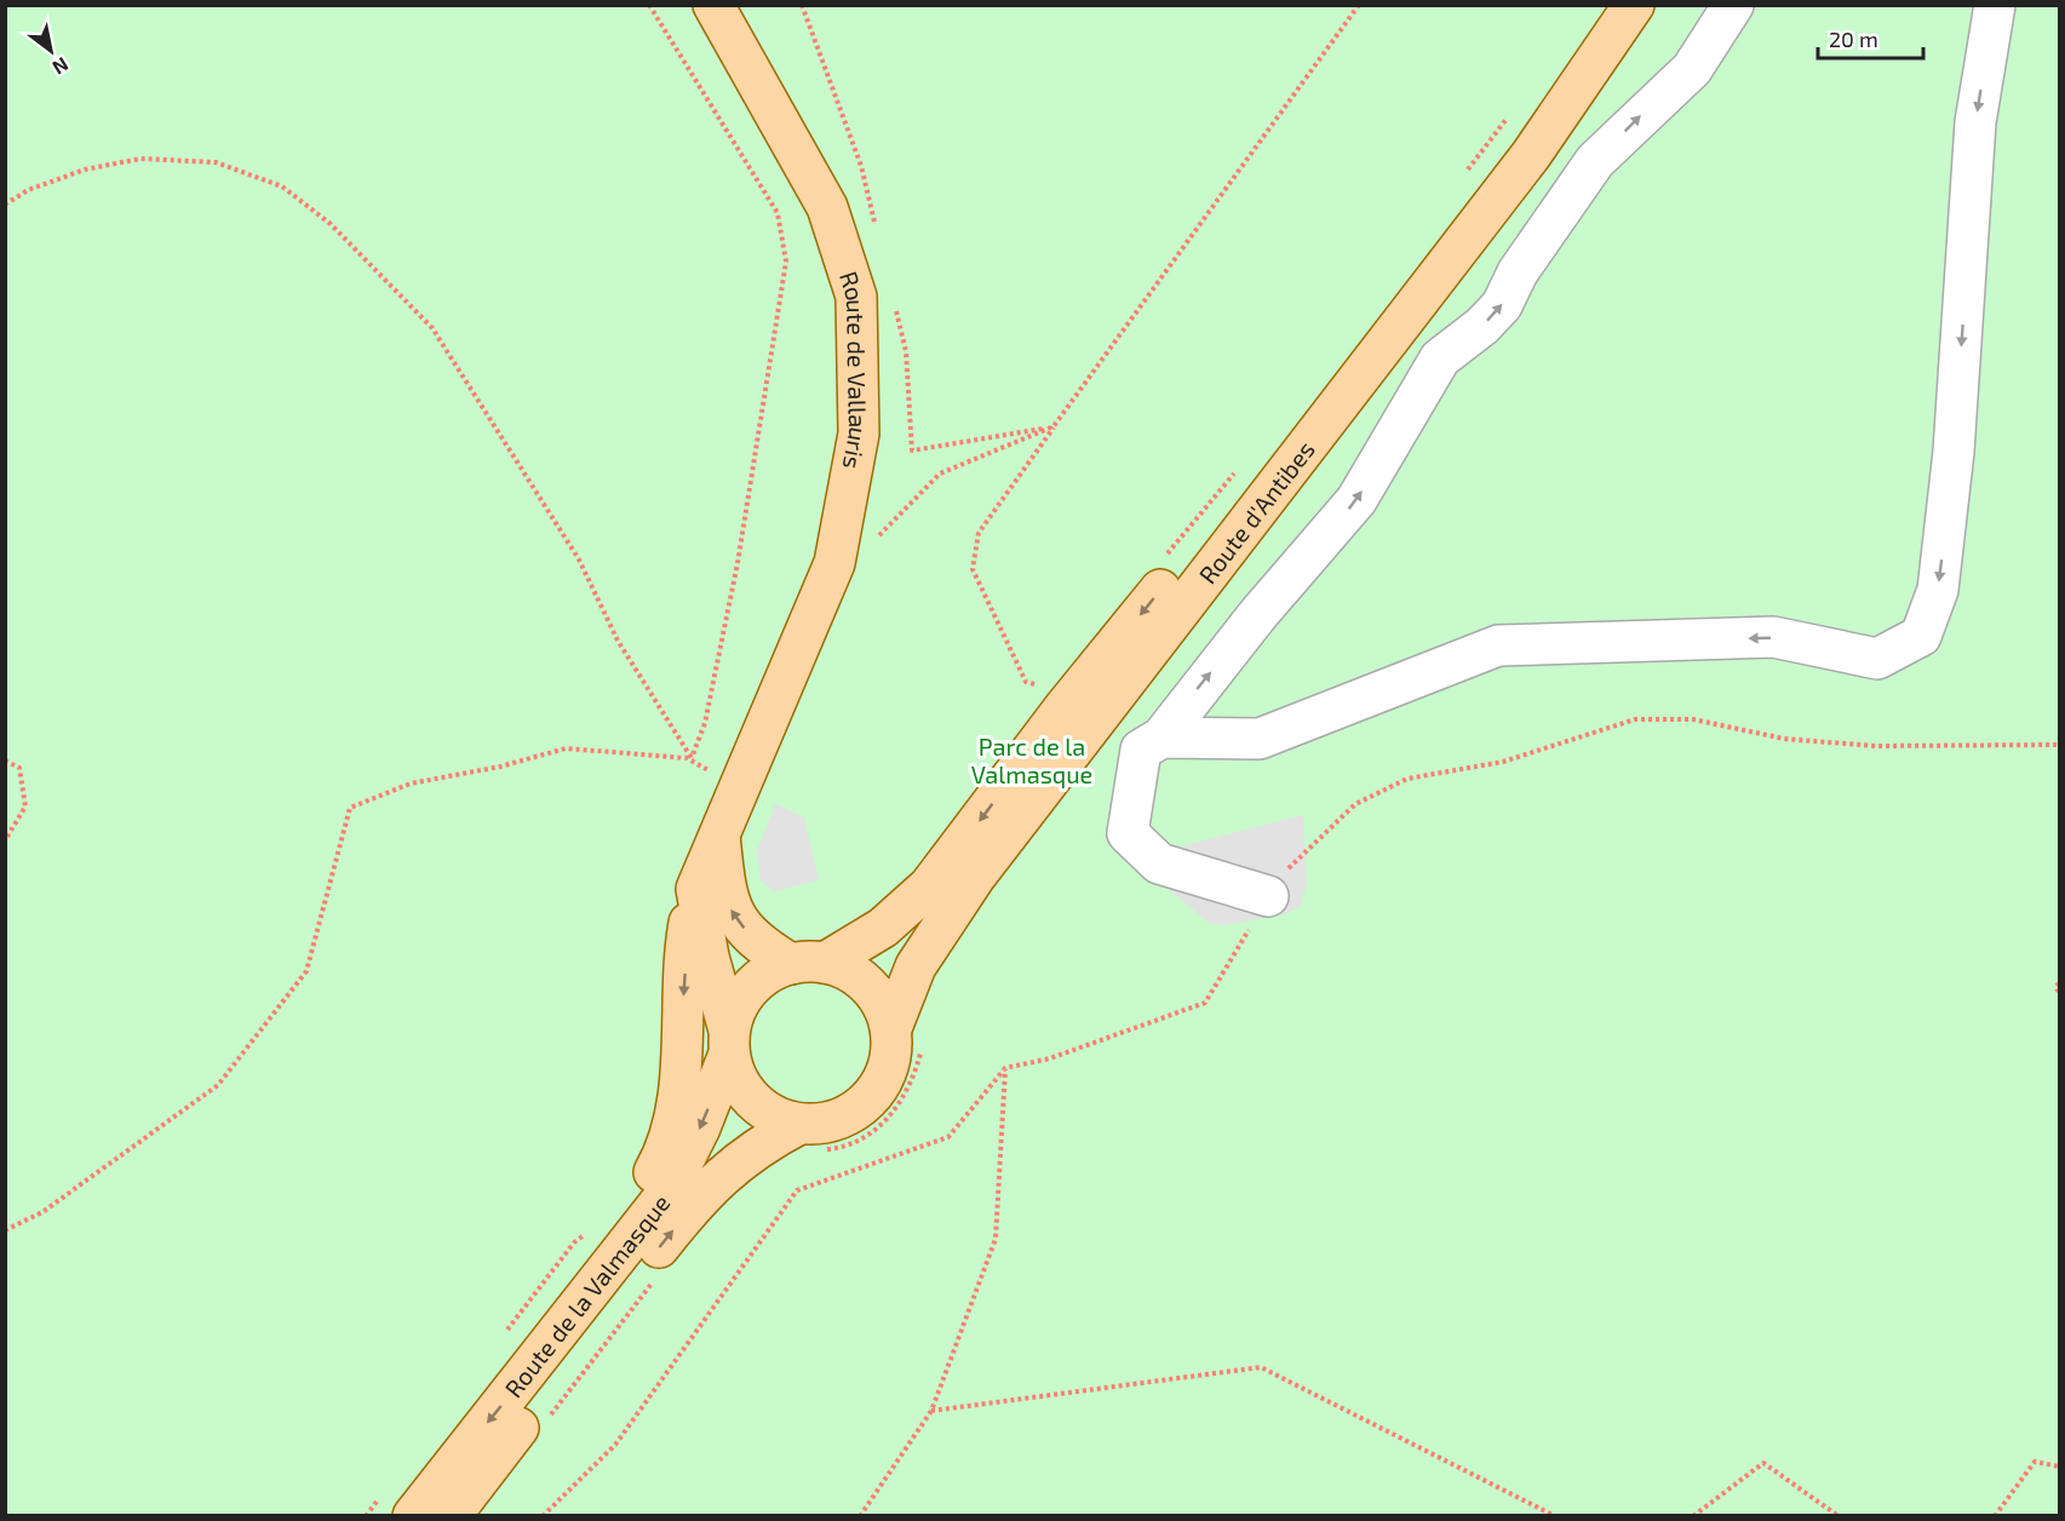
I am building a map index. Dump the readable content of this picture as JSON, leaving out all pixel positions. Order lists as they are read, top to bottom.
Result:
{
  "streets": {
    "main road": ["Route de Vallauris", "Route d'Antibes", "Route de la Valmasque"]
  },
  "crossings": [
    ["Route de Vallauris", "Route d'Antibes"],
    ["Route de Vallauris", "Route de la Valmasque"],
    ["Route d'Antibes", "Route de la Valmasque"]
  ],
  "parks": ["Parc de la Valmasque"],
  "scale_bar": "20 m",
  "north": "bottom right"
}
